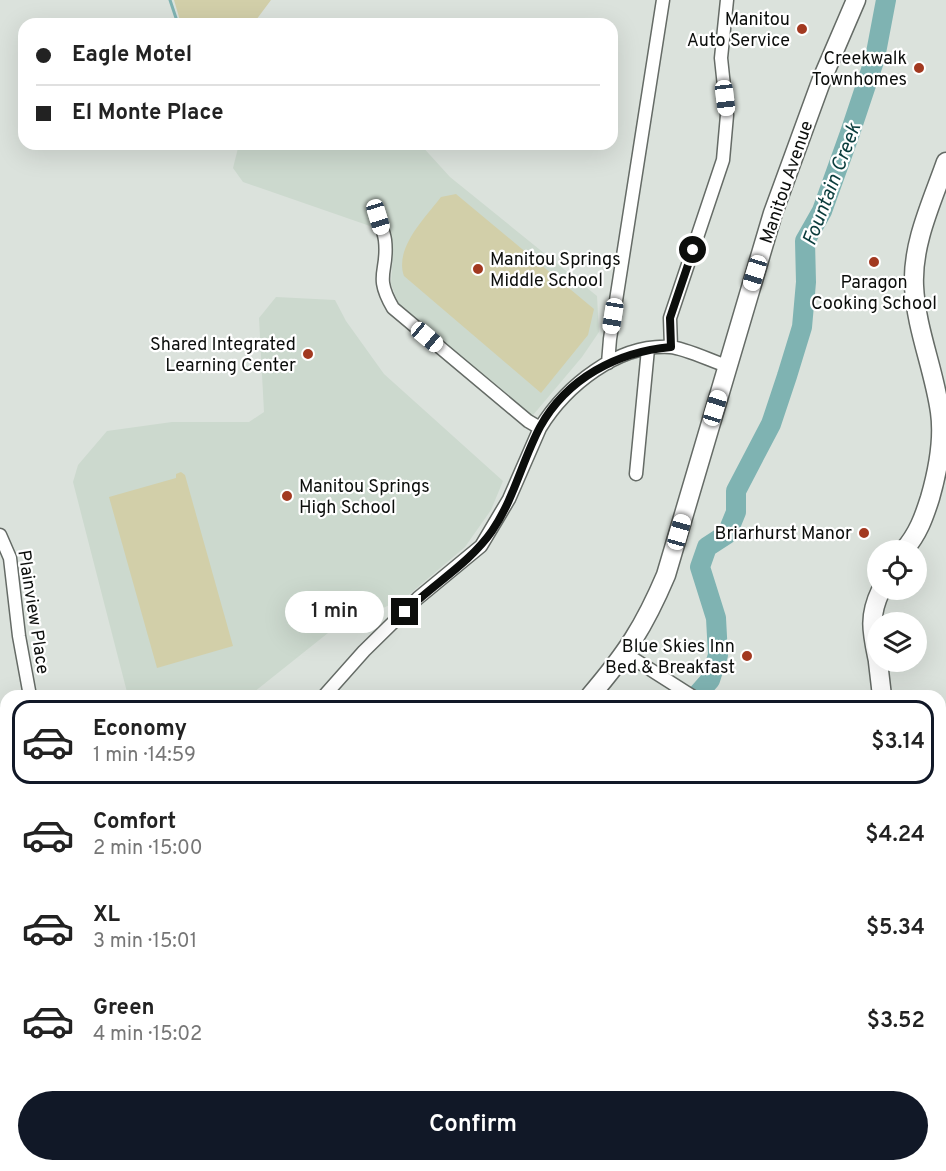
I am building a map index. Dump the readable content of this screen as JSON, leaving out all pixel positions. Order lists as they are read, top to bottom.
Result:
{
  "streets": {
    "main road": ["Manitou Avenue"],
    "street": ["Plainview Place"]
  },
  "water": ["Fountain Creek"],
  "places": [
    "Manitou Auto Service",
    "Creekwalk Townhomes",
    "Paragon Cooking School",
    "Manitou Springs Middle School",
    "Shared Integrated Learning Center",
    "Manitou Springs High School",
    "Briarhurst Manor",
    "Blue Skies Inn Bed & Breakfast"
  ],
  "page": {
    "banner": ["Eagle Motel", "El Monte Place"],
    "bubble": "1 min",
    "list": [
      {
        "name": "Economy",
        "note": "1 min · 14:59",
        "value": "$3.14"
      },
      {
        "name": "Comfort",
        "note": "2 min · 15:00",
        "value": "$4.24"
      },
      {
        "name": "XL",
        "note": "3 min · 15:01",
        "value": "$5.34"
      },
      {
        "name": "Green",
        "note": "4 min · 15:02",
        "value": "$3.52"
      }
    ],
    "buttons": "Confirm"
  }
}
